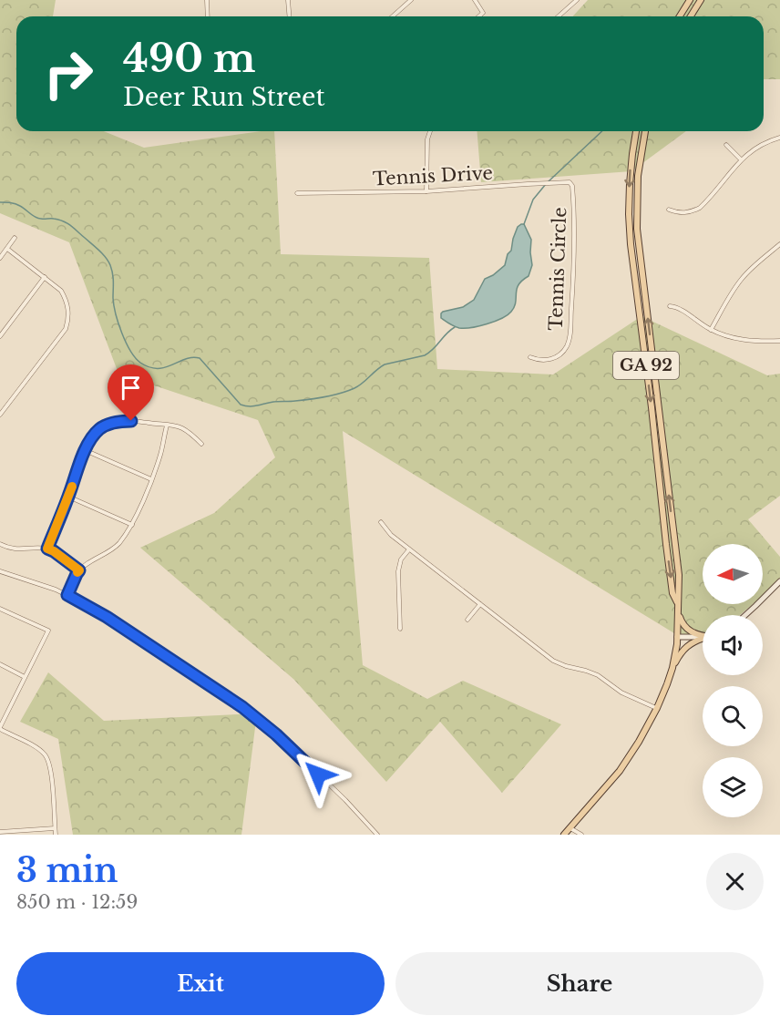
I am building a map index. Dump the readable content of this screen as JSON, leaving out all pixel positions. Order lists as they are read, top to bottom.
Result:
{
  "streets": {
    "main road": ["GA 92"],
    "street": ["Tennis Drive", "Tennis Circle"]
  },
  "crossings": [
    ["Tennis Drive", "Tennis Circle"]
  ],
  "north": "left",
  "page": {
    "turn": ["490 m", "Deer Run Street"],
    "heading": ["3 min", "850 m · 12:59"],
    "buttons": ["Exit", "Share"]
  }
}
